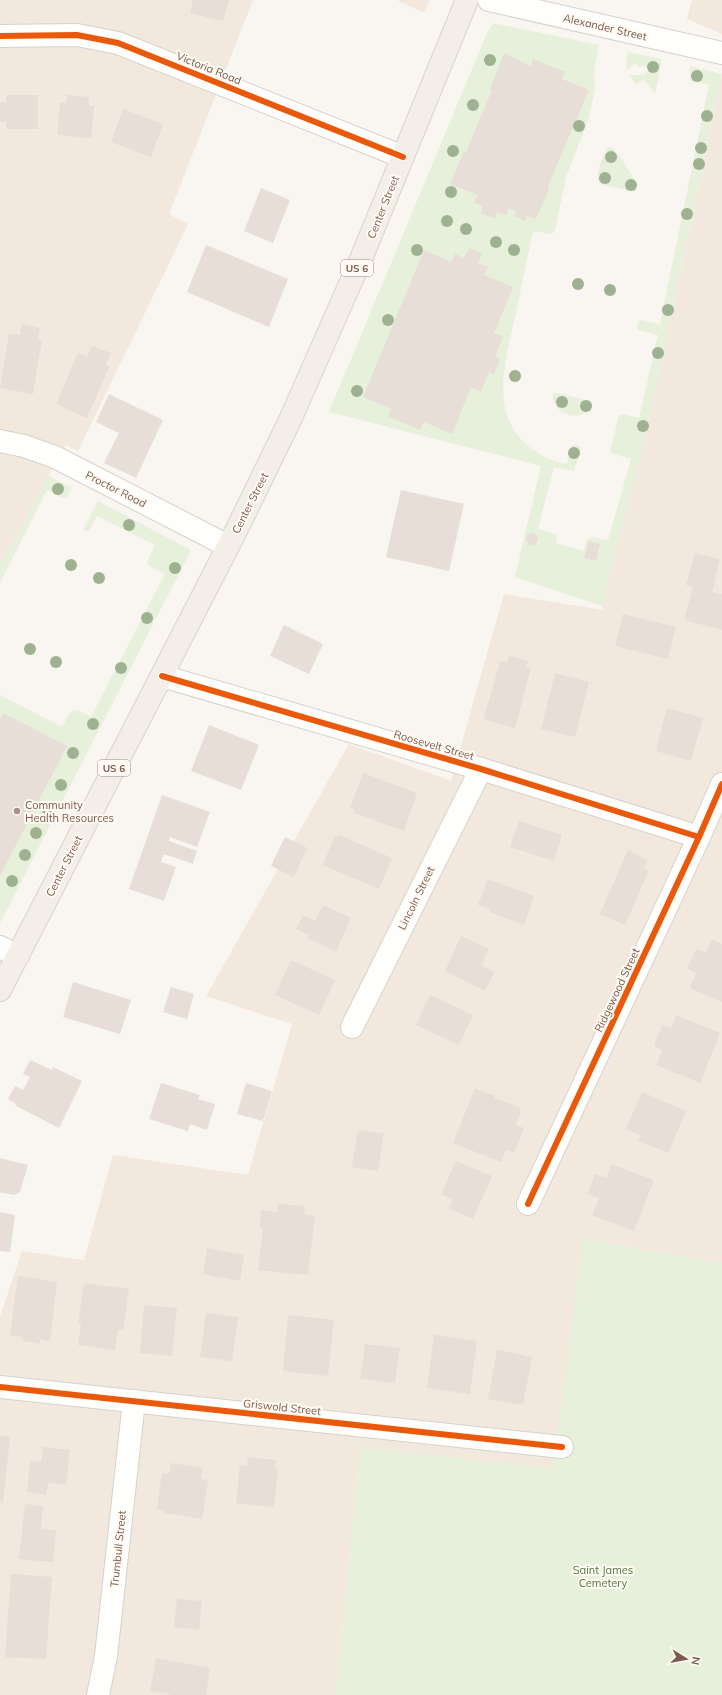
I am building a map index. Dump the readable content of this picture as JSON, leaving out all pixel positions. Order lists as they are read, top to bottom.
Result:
{
  "streets": {
    "main road": ["Center Street", "US 6"],
    "street": [
      "Alexander Street",
      "Victoria Road",
      "Proctor Road",
      "Roosevelt Street",
      "Lincoln Street",
      "Ridgewood Street",
      "Griswold Street",
      "Trumbull Street"
    ]
  },
  "crossings": [
    ["Victoria Road", "Center Street"],
    ["Center Street", "Proctor Road"],
    ["Center Street", "Roosevelt Street"],
    ["Roosevelt Street", "Lincoln Street"],
    ["Roosevelt Street", "Ridgewood Street"],
    ["Griswold Street", "Trumbull Street"]
  ],
  "parks": ["Saint James Cemetery"],
  "places": ["Community Health Resources"],
  "north": "right"
}
